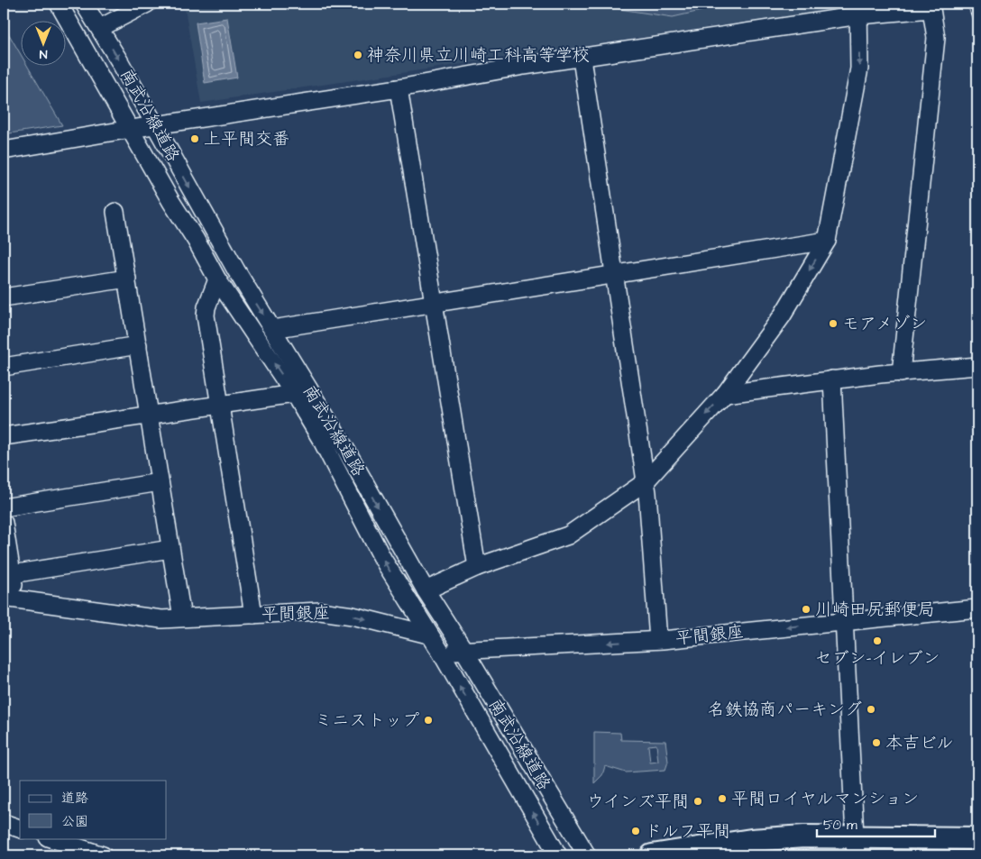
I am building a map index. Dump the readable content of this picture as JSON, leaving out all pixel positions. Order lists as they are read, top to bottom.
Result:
{
  "streets": {
    "street": ["南武沿線道路", "平間銀座"]
  },
  "crossings": [
    ["南武沿線道路", "平間銀座"]
  ],
  "places": [
    "神奈川県立川崎工科高等学校",
    "上平間交番",
    "モアメゾン",
    "川崎田尻郵便局",
    "セブン-イレブン",
    "名鉄協商パーキング",
    "ミニストップ",
    "本吉ビル",
    "平間ロイヤルマンション",
    "ウインズ平間",
    "ドルフ平間"
  ],
  "legend": ["道路", "公園"],
  "scale_bar": "50 m",
  "north": "bottom"
}
